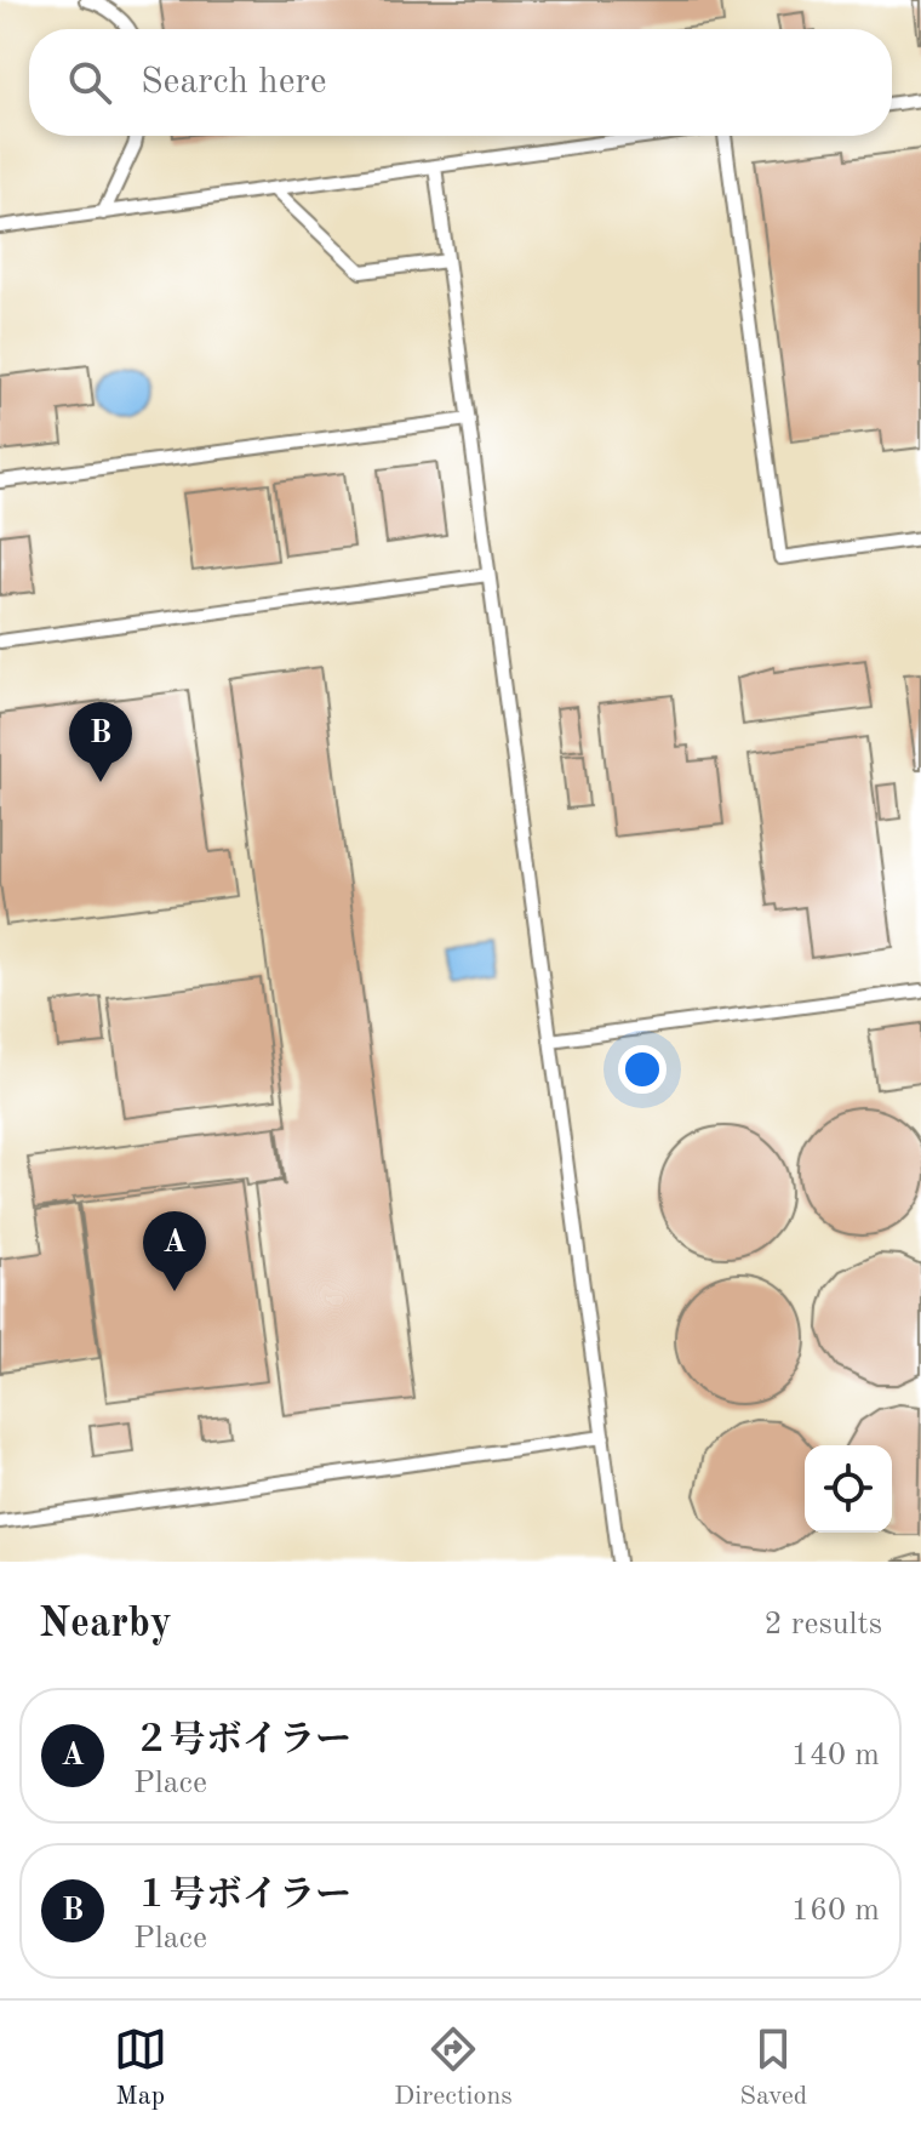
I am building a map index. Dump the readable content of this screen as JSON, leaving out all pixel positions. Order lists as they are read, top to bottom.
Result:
{
  "page": {
    "search": "Search here",
    "pins": ["B", "A"],
    "heading": ["Nearby", "2 results"],
    "list": [
      {
        "mark": "A",
        "name": "２号ボイラー",
        "note": "Place",
        "value": "140 m"
      },
      {
        "mark": "B",
        "name": "１号ボイラー",
        "note": "Place",
        "value": "160 m"
      }
    ],
    "nav": ["Map", "Directions", "Saved"]
  }
}
